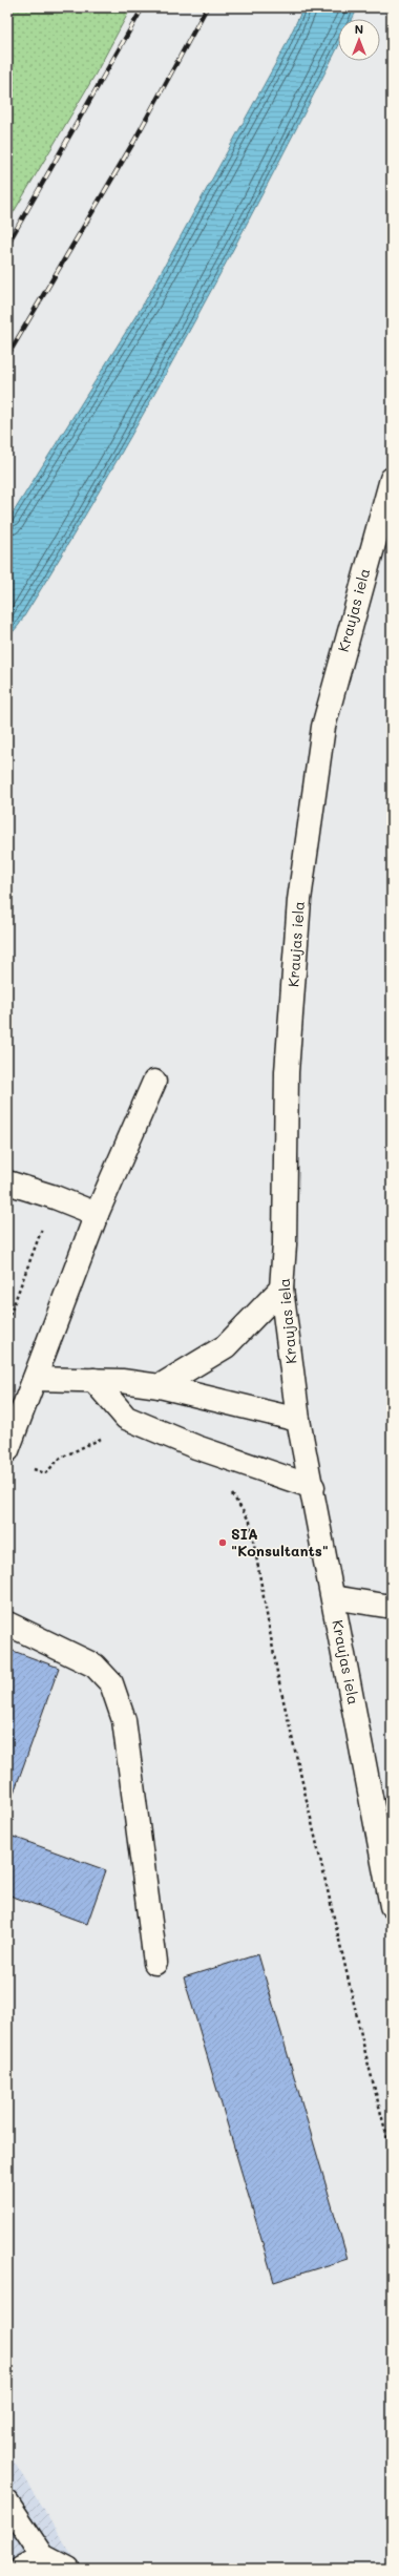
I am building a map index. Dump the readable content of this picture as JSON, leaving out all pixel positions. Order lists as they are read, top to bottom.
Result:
{
  "streets": {
    "street": ["Kraujas iela"]
  },
  "places": ["SIA \"Konsultants\""],
  "north": "top"
}
